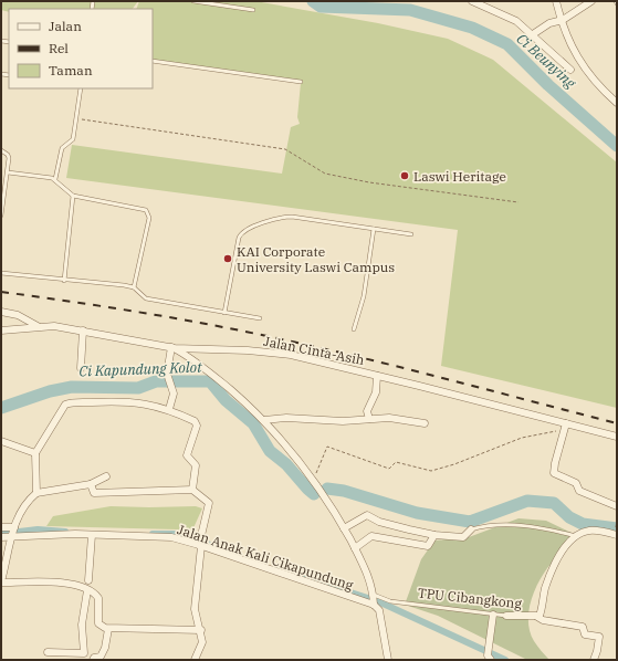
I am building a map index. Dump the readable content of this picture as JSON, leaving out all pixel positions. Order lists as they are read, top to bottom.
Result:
{
  "streets": {
    "street": ["Jalan Cinta-Asih", "Jalan Anak Kali Cikapundung", "TPU Cibangkong"]
  },
  "crossings": [
    ["Jalan Anak Kali Cikapundung", "TPU Cibangkong"]
  ],
  "water": ["Ci Beunying", "Ci Kapundung Kolot"],
  "places": ["Laswi Heritage", "KAI Corporate University Laswi Campus"],
  "legend": ["Jalan", "Rel", "Taman"]
}
